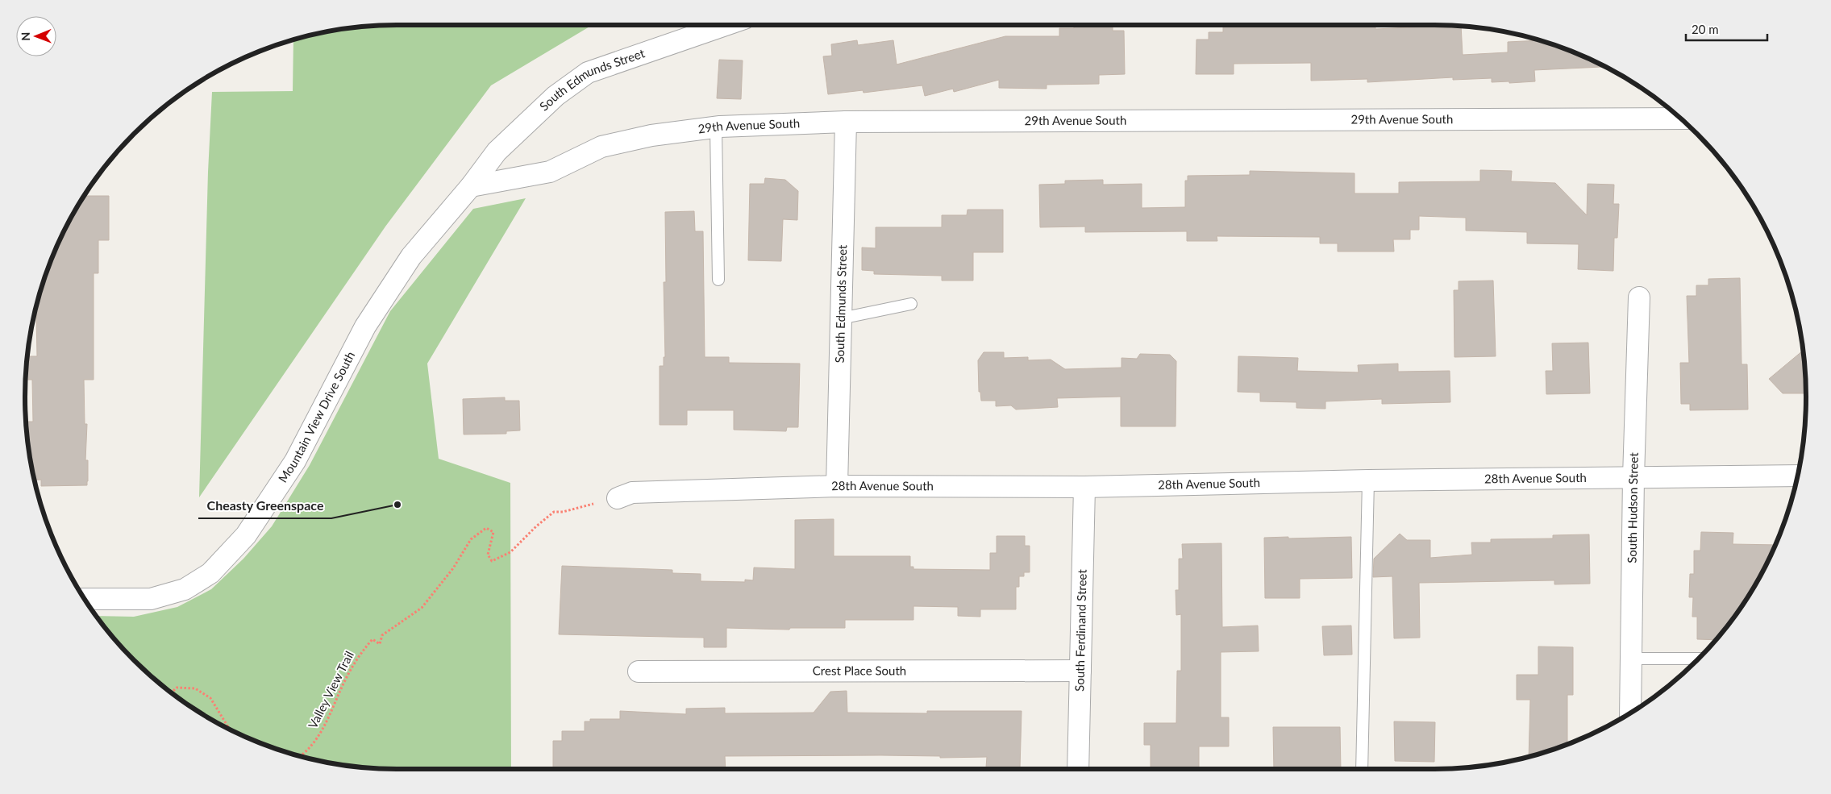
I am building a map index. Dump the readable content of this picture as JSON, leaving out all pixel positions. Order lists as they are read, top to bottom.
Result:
{
  "streets": {
    "street": [
      "South Edmunds Street",
      "29th Avenue South",
      "Mountain View Drive South",
      "28th Avenue South",
      "South Hudson Street",
      "South Ferdinand Street",
      "Crest Place South"
    ],
    "path": ["Valley View Trail"]
  },
  "crossings": [
    ["South Edmunds Street", "29th Avenue South"],
    ["South Edmunds Street", "Mountain View Drive South"],
    ["South Edmunds Street", "28th Avenue South"],
    ["29th Avenue South", "Mountain View Drive South"],
    ["28th Avenue South", "South Hudson Street"],
    ["28th Avenue South", "South Ferdinand Street"],
    ["28th Avenue South", "Valley View Trail"],
    ["South Ferdinand Street", "Crest Place South"]
  ],
  "places": ["Cheasty Greenspace"],
  "scale_bar": "20 m",
  "north": "left"
}
